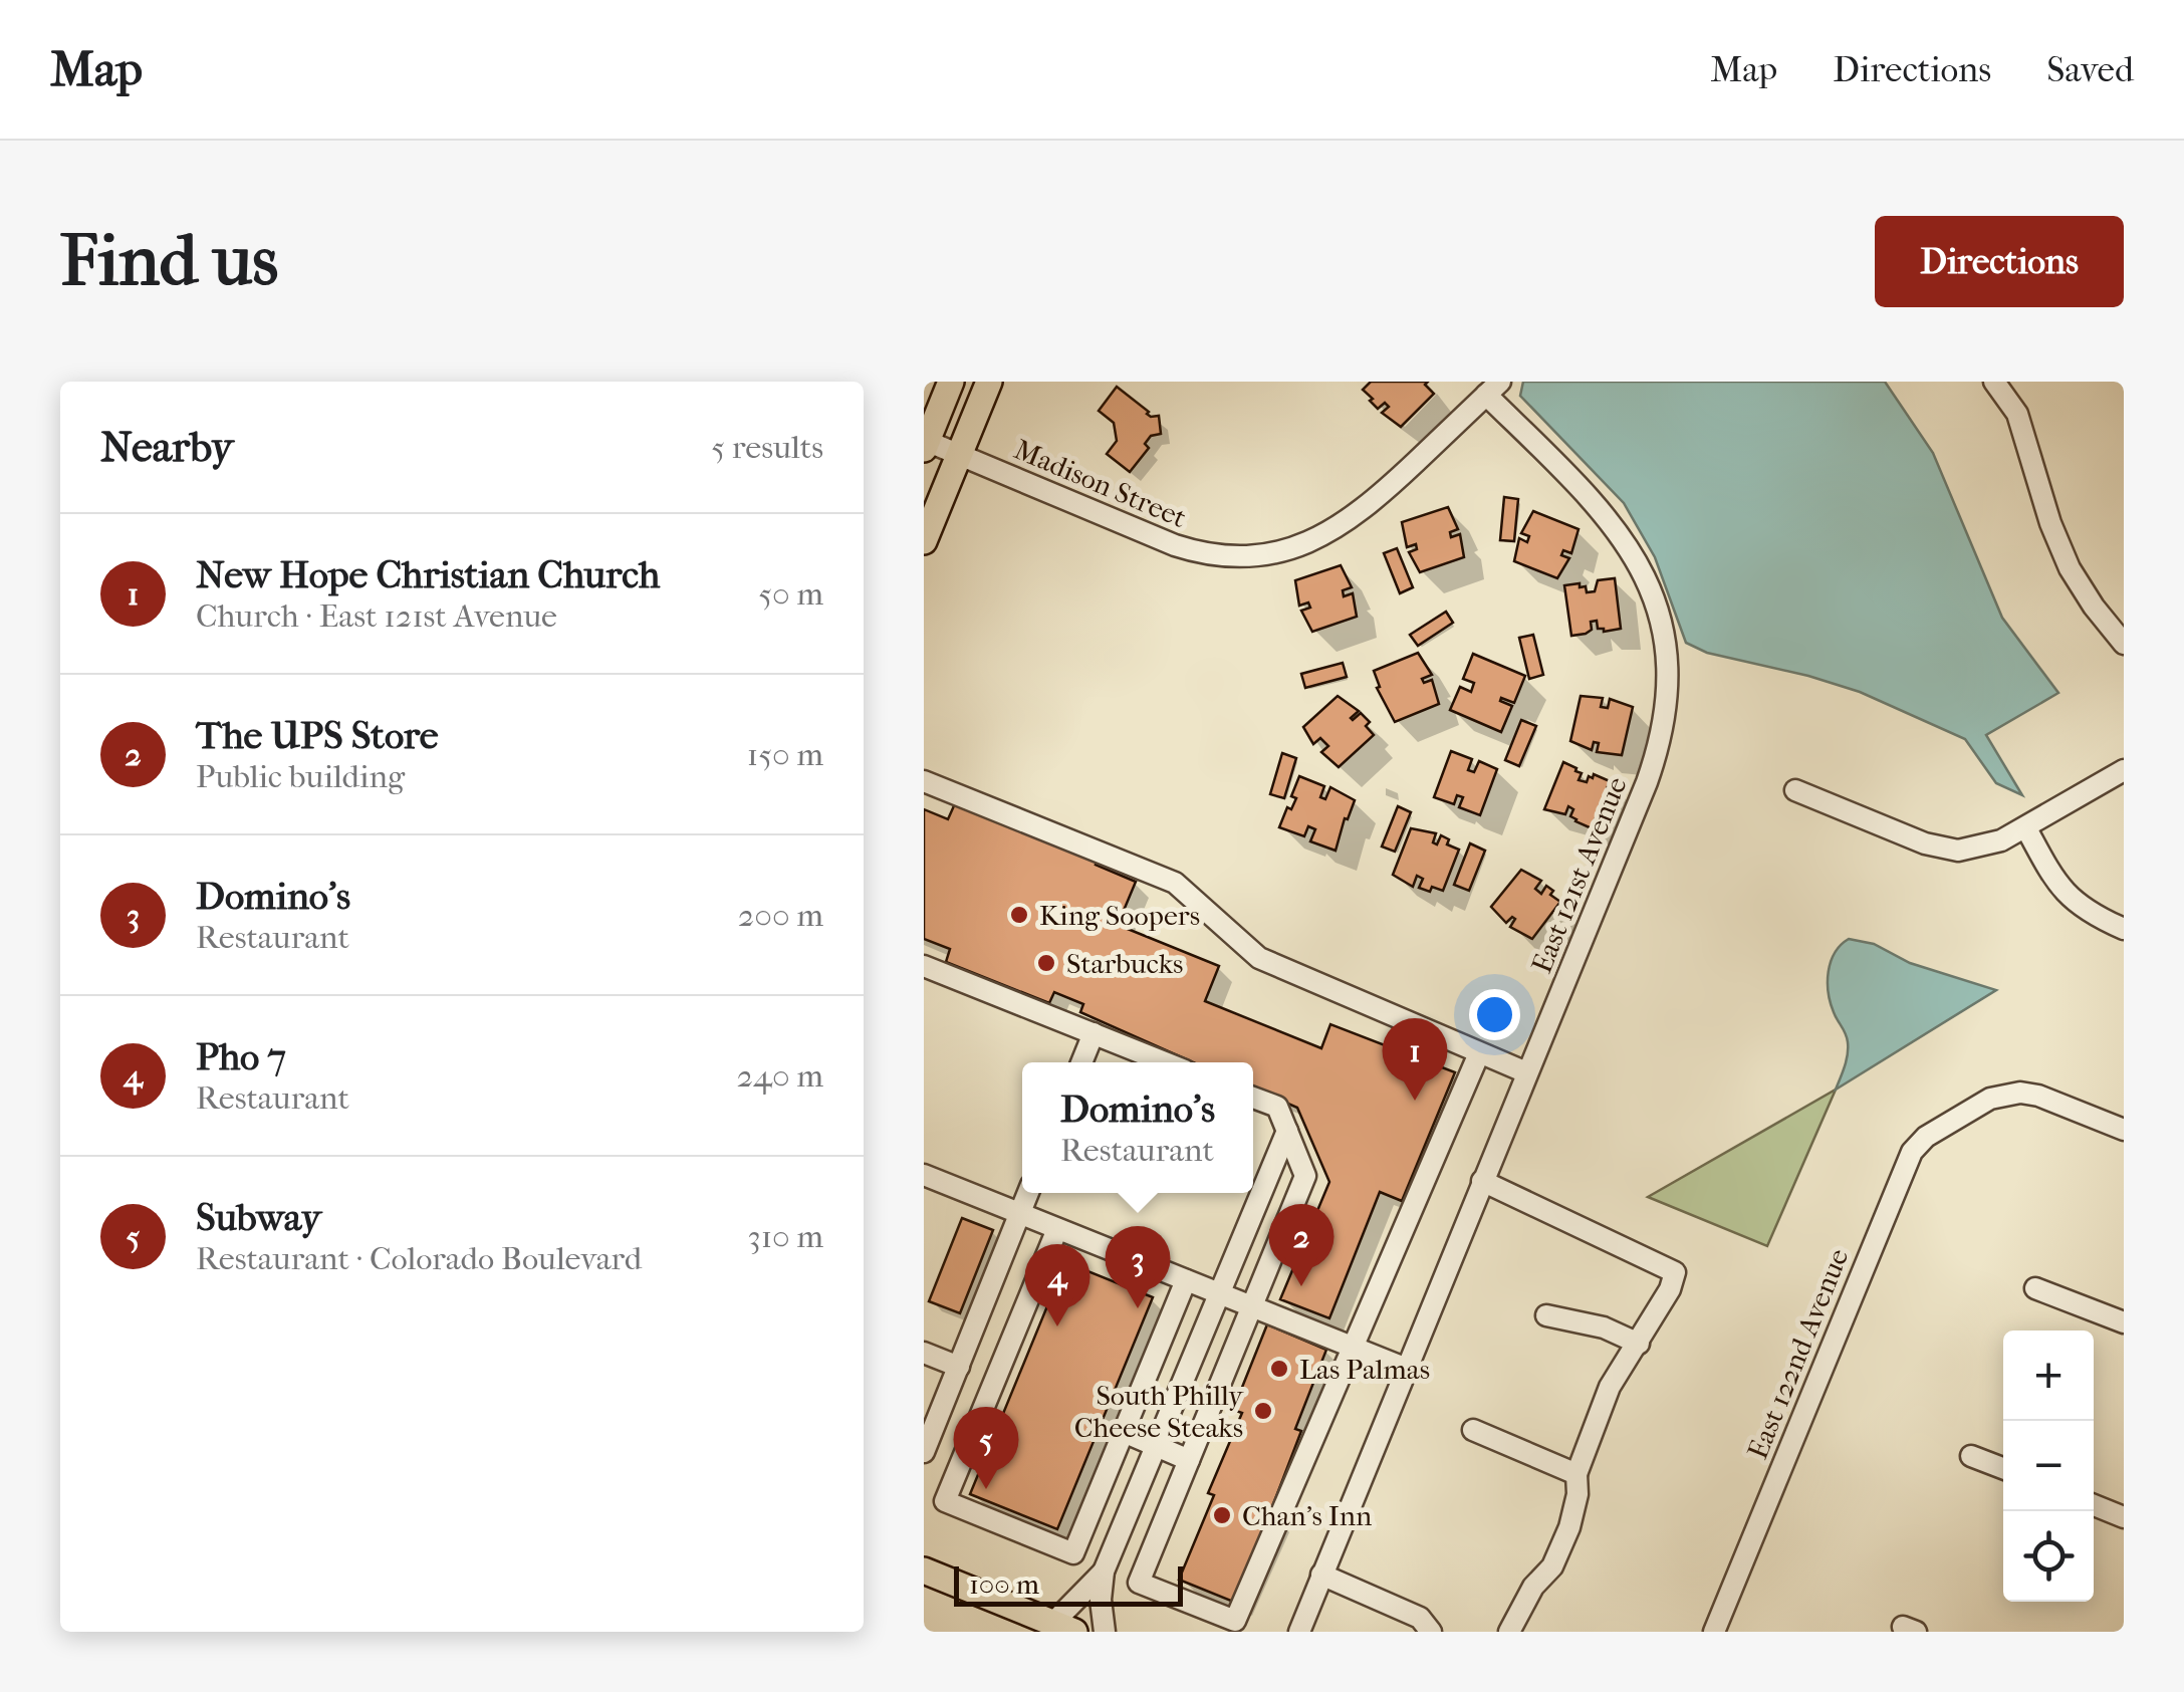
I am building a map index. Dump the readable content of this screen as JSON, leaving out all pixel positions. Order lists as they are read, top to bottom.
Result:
{
  "streets": {
    "street": ["Madison Street", "East 121st Avenue", "East 122nd Avenue"]
  },
  "crossings": [
    ["Madison Street", "East 121st Avenue"]
  ],
  "places": [
    "King Soopers",
    "Starbucks",
    "Las Palmas",
    "South Philly Cheese Steaks",
    "Chan's Inn"
  ],
  "scale_bar": "100 m",
  "page": {
    "header": "Map",
    "nav": ["Map", "Directions", "Saved"],
    "buttons": "Directions",
    "title": "Find us",
    "heading": ["Nearby", "5 results"],
    "list": [
      {
        "mark": "1",
        "name": "New Hope Christian Church",
        "note": "Church · East 121st Avenue",
        "value": "50 m"
      },
      {
        "mark": "2",
        "name": "The UPS Store",
        "note": "Public building",
        "value": "150 m"
      },
      {
        "mark": "3",
        "name": "Domino's",
        "note": "Restaurant",
        "value": "200 m"
      },
      {
        "mark": "4",
        "name": "Pho 7",
        "note": "Restaurant",
        "value": "240 m"
      },
      {
        "mark": "5",
        "name": "Subway",
        "note": "Restaurant · Colorado Boulevard",
        "value": "310 m"
      }
    ],
    "pins": [
      "1",
      "2",
      "3",
      "4",
      "5"
    ],
    "popup": ["Domino's", "Restaurant"],
    "map_buttons": ["+", "−"],
    "scale": "100 m"
  }
}
